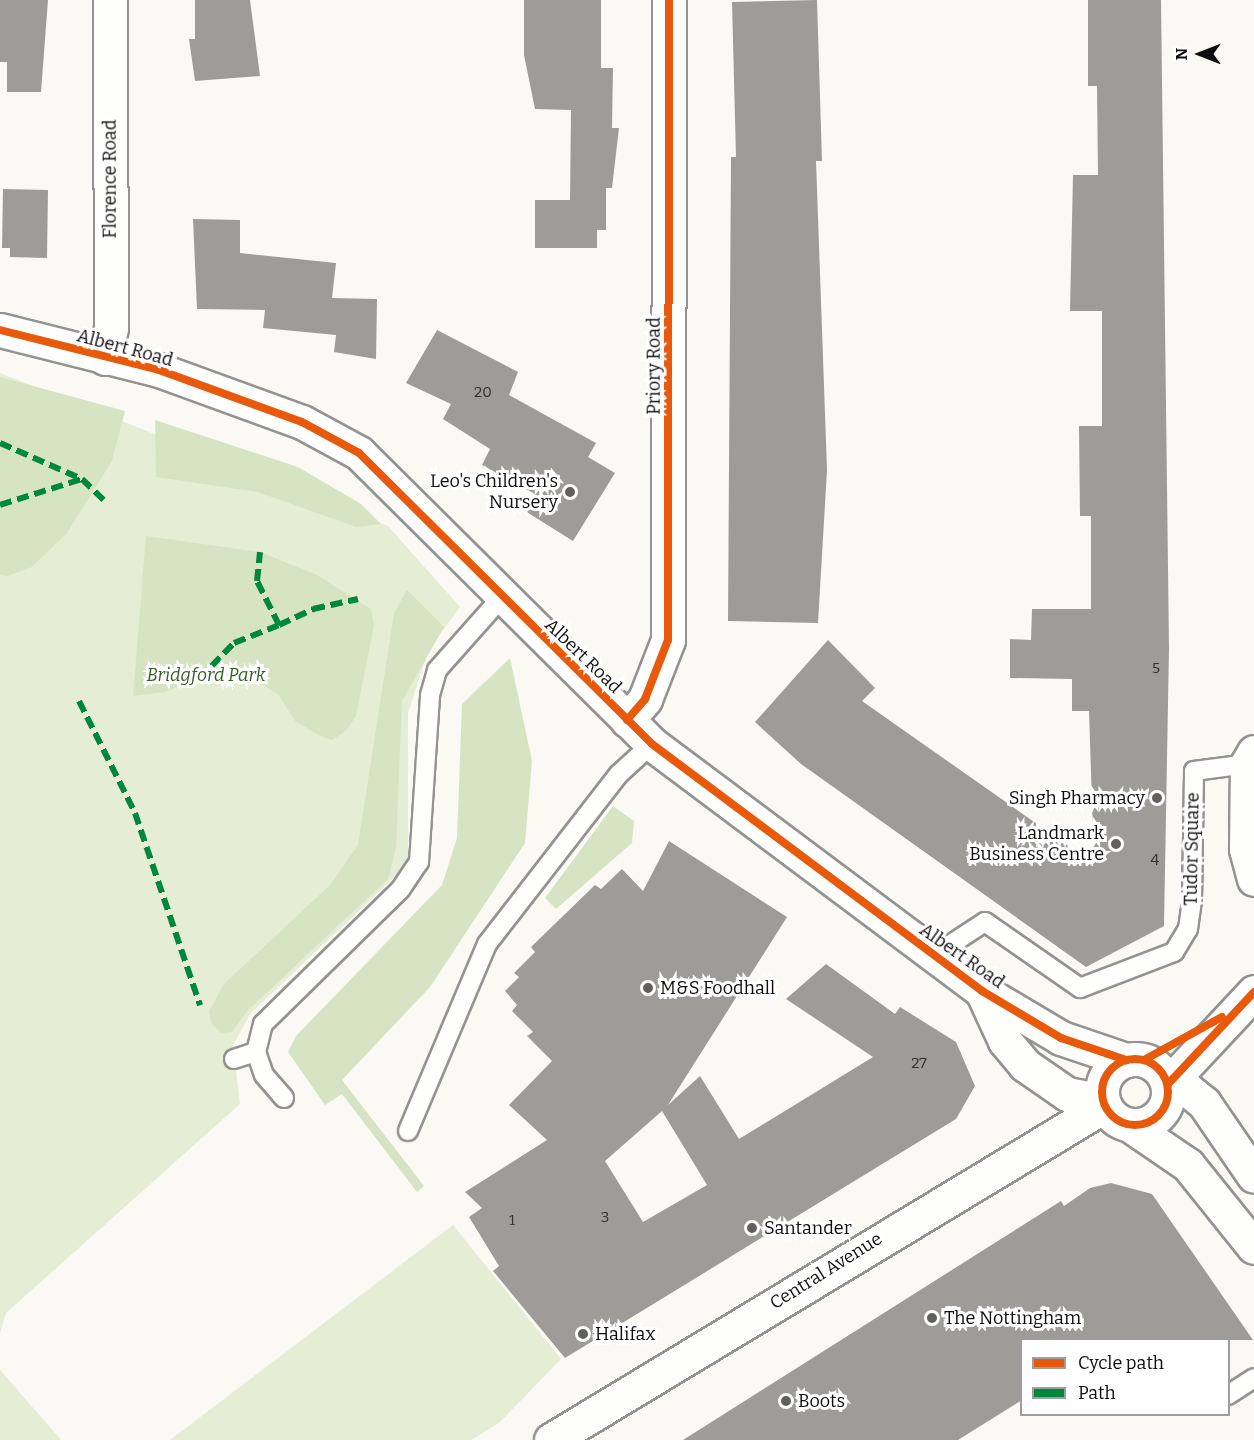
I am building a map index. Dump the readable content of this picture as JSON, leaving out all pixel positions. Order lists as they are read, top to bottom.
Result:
{
  "streets": {
    "street": [
      "Florence Road",
      "Albert Road",
      "Priory Road",
      "Central Avenue"
    ],
    "lane": ["Tudor Square"]
  },
  "crossings": [
    ["Florence Road", "Albert Road"],
    ["Albert Road", "Priory Road"],
    ["Albert Road", "Tudor Square"],
    ["Albert Road", "Central Avenue"]
  ],
  "parks": ["Bridgford Park"],
  "places": [
    "Leo's Children's Nursery",
    "Singh Pharmacy",
    "Landmark Business Centre",
    "M&S Foodhall",
    "Santander",
    "The Nottingham",
    "Halifax",
    "Boots"
  ],
  "house_numbers": [
    "20",
    "5",
    "4",
    "27",
    "3",
    "1"
  ],
  "legend": ["Cycle path", "Path"],
  "north": "left"
}
